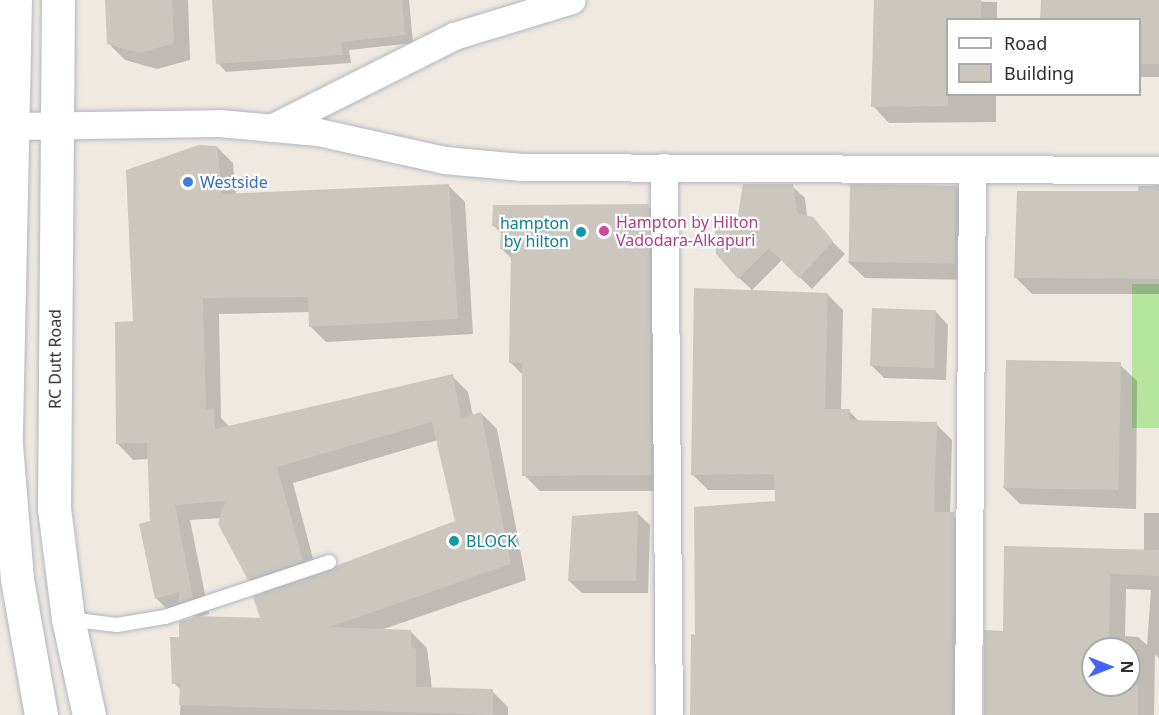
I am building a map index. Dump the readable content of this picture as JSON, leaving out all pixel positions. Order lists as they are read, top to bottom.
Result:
{
  "streets": {
    "main road": ["RC Dutt Road"]
  },
  "places": [
    "Westside",
    "Hampton by Hilton Vadodara-Alkapuri",
    "hampton by hilton",
    "BLOCK"
  ],
  "legend": ["Road", "Building"],
  "north": "right"
}
